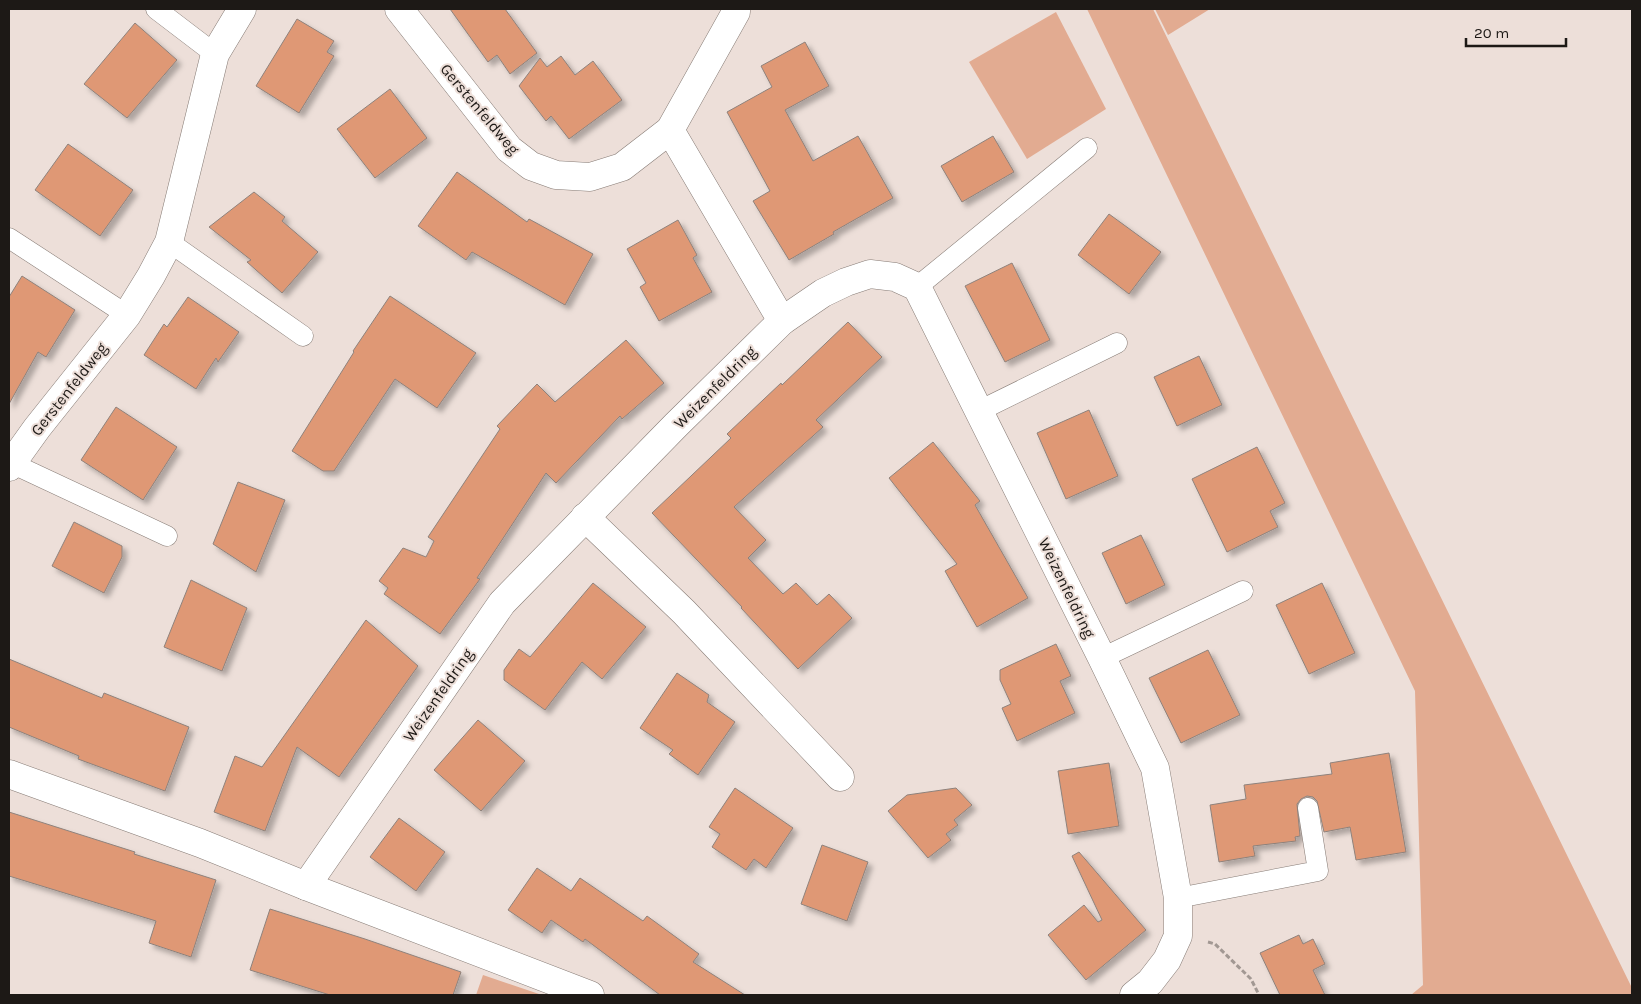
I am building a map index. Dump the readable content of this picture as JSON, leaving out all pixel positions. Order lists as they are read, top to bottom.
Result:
{
  "streets": {
    "street": ["Gerstenfeldweg", "Weizenfeldring"]
  },
  "scale_bar": "20 m"
}
